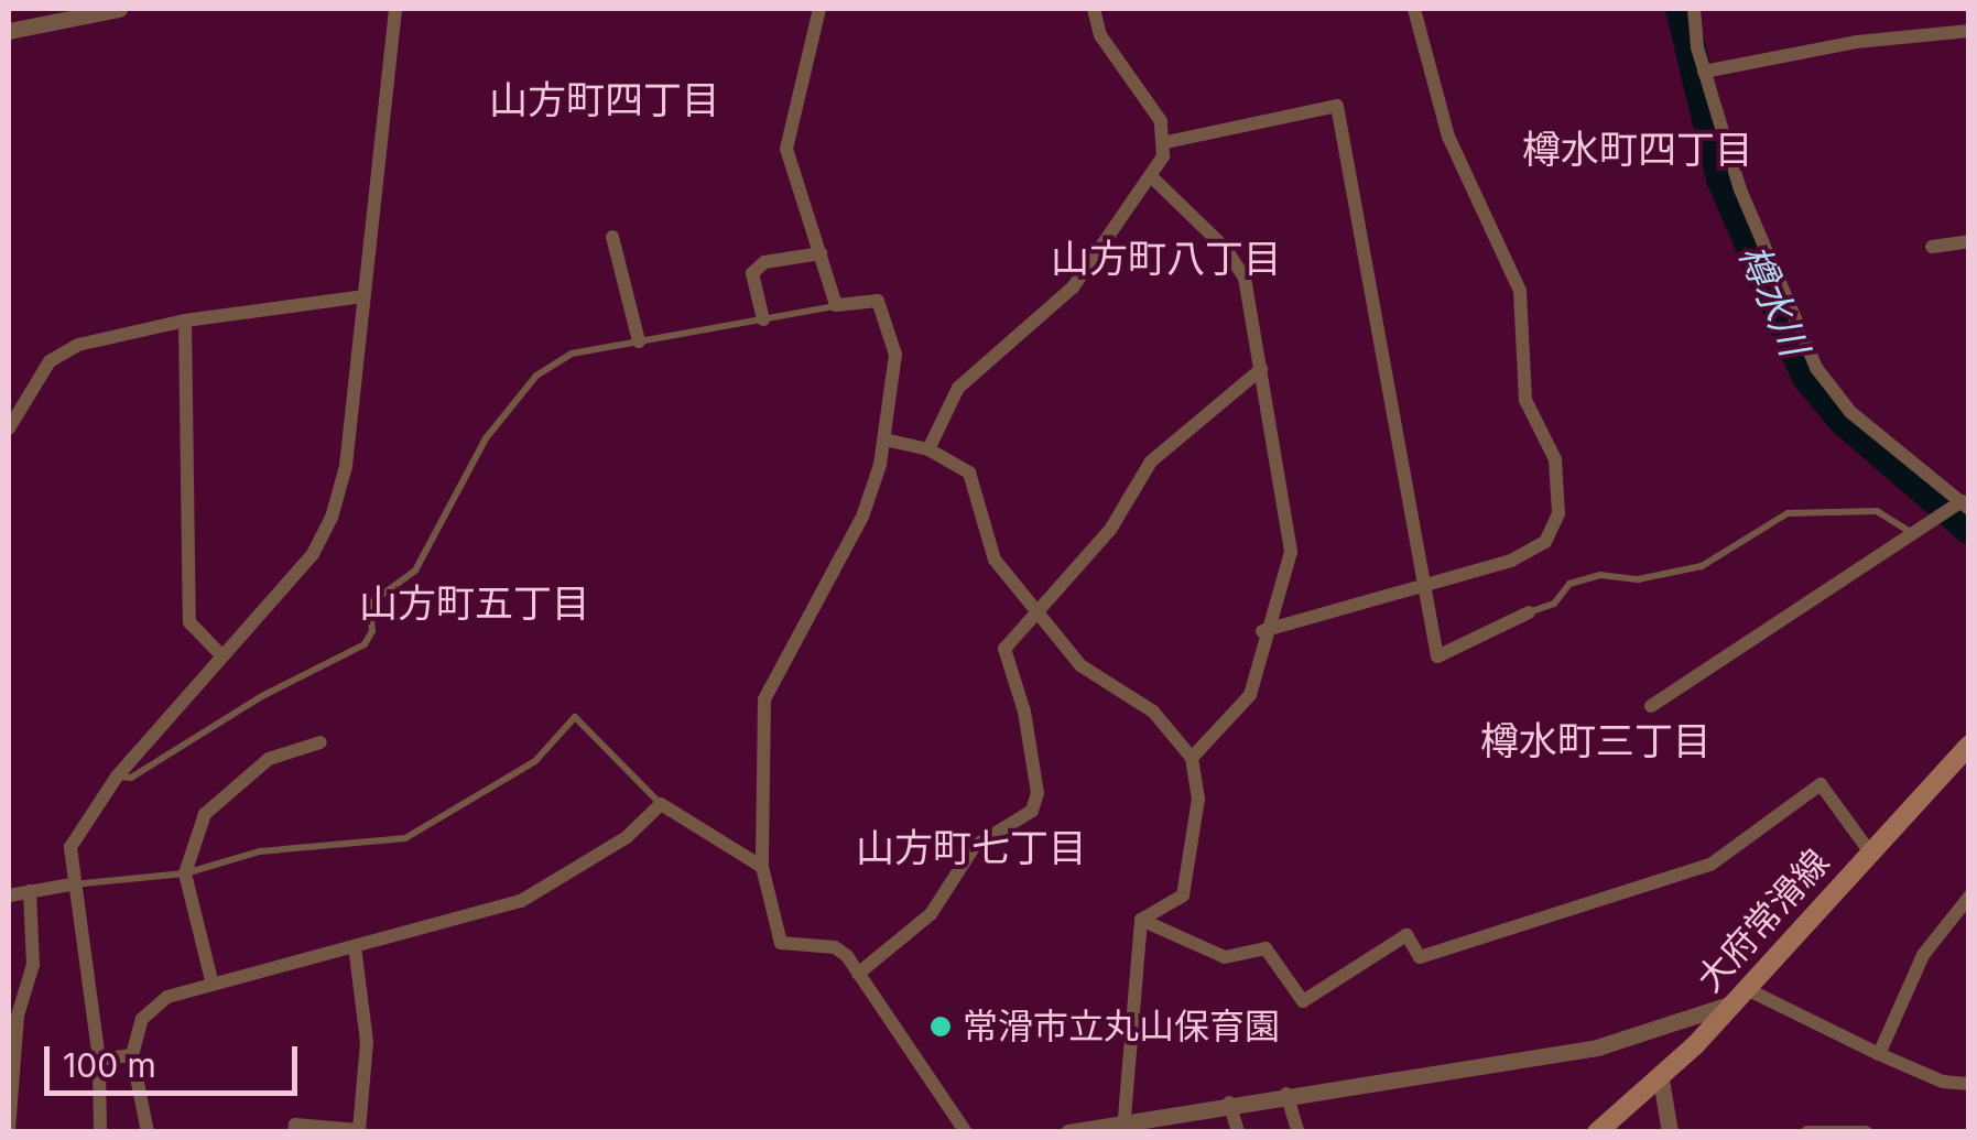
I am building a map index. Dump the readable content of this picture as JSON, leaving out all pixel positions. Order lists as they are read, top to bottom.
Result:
{
  "streets": {
    "main road": ["大府常滑線"]
  },
  "districts": [
    "山方町四丁目",
    "樽水町四丁目",
    "山方町八丁目",
    "山方町五丁目",
    "樽水町三丁目",
    "山方町七丁目"
  ],
  "water": ["樽水川"],
  "places": ["常滑市立丸山保育園"],
  "scale_bar": "100 m"
}
